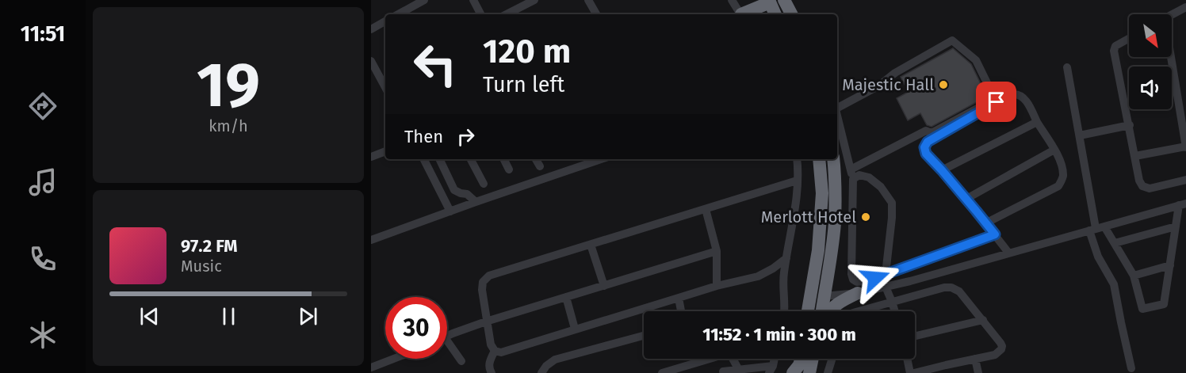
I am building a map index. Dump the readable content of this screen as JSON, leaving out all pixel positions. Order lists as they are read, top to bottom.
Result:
{
  "places": ["Majestic Hall", "Merlott Hotel"],
  "north": "bottom right",
  "page": {
    "tabs": "11:51",
    "tile": ["19", "km/h"],
    "turn": ["120 m", "Turn left"],
    "then": "Then",
    "song": ["97.2 FM", "Music"],
    "limit": "30",
    "trip": "11:52 · 1 min · 300 m"
  }
}
